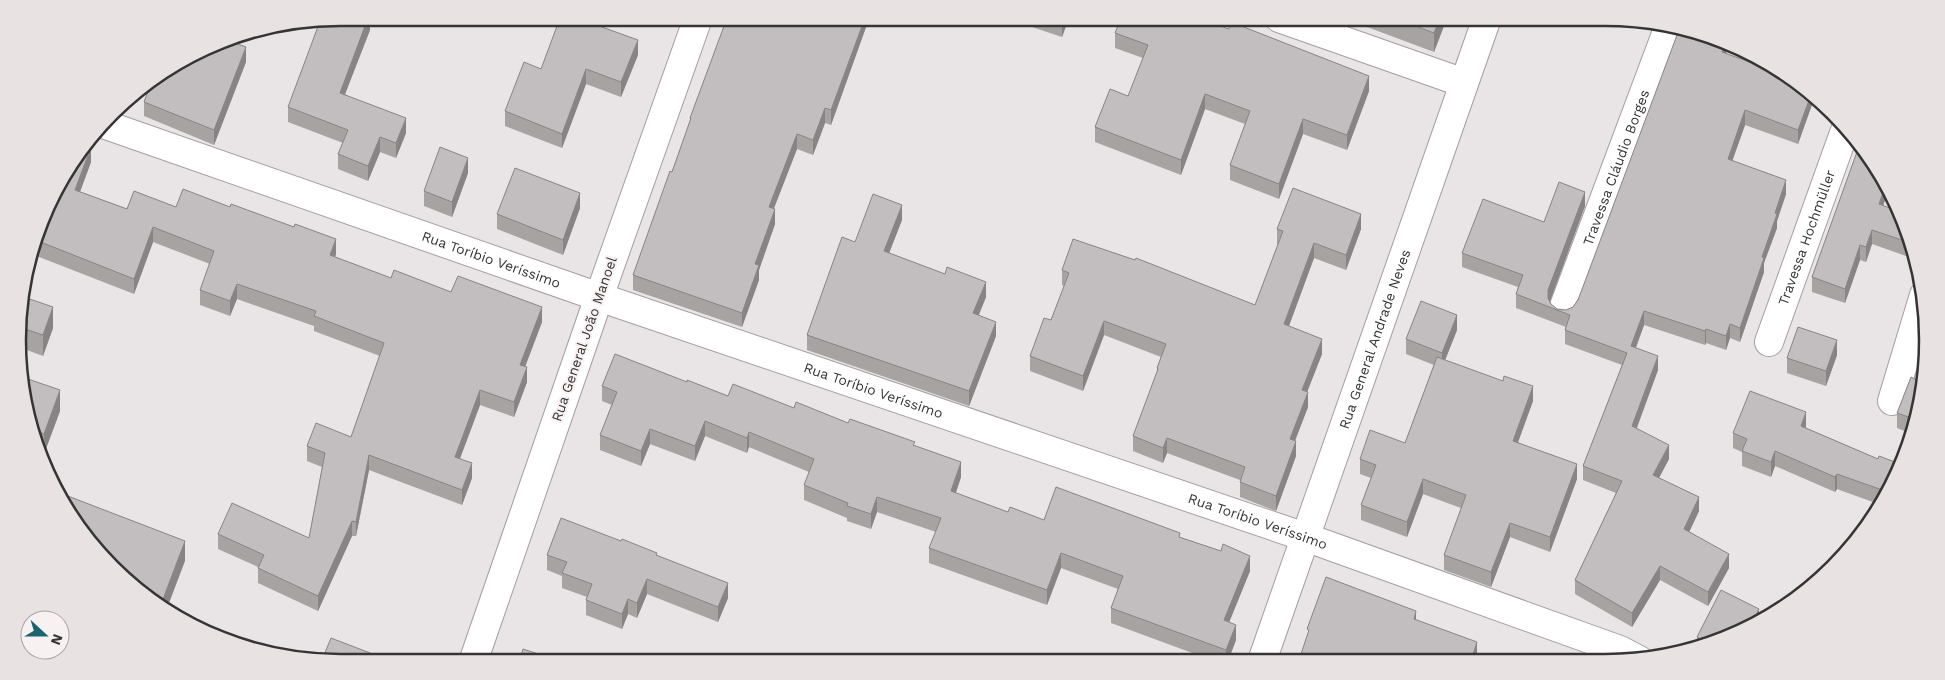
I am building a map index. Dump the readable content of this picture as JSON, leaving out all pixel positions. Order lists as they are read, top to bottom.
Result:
{
  "streets": {
    "street": [
      "Travessa Cláudio Borges",
      "Travessa Hochmüller",
      "Rua Toríbio Veríssimo",
      "Rua General João Manoel",
      "Rua General Andrade Neves"
    ]
  },
  "crossings": [
    ["Rua Toríbio Veríssimo", "Rua General João Manoel"],
    ["Rua Toríbio Veríssimo", "Rua General Andrade Neves"]
  ],
  "north": "right"
}
